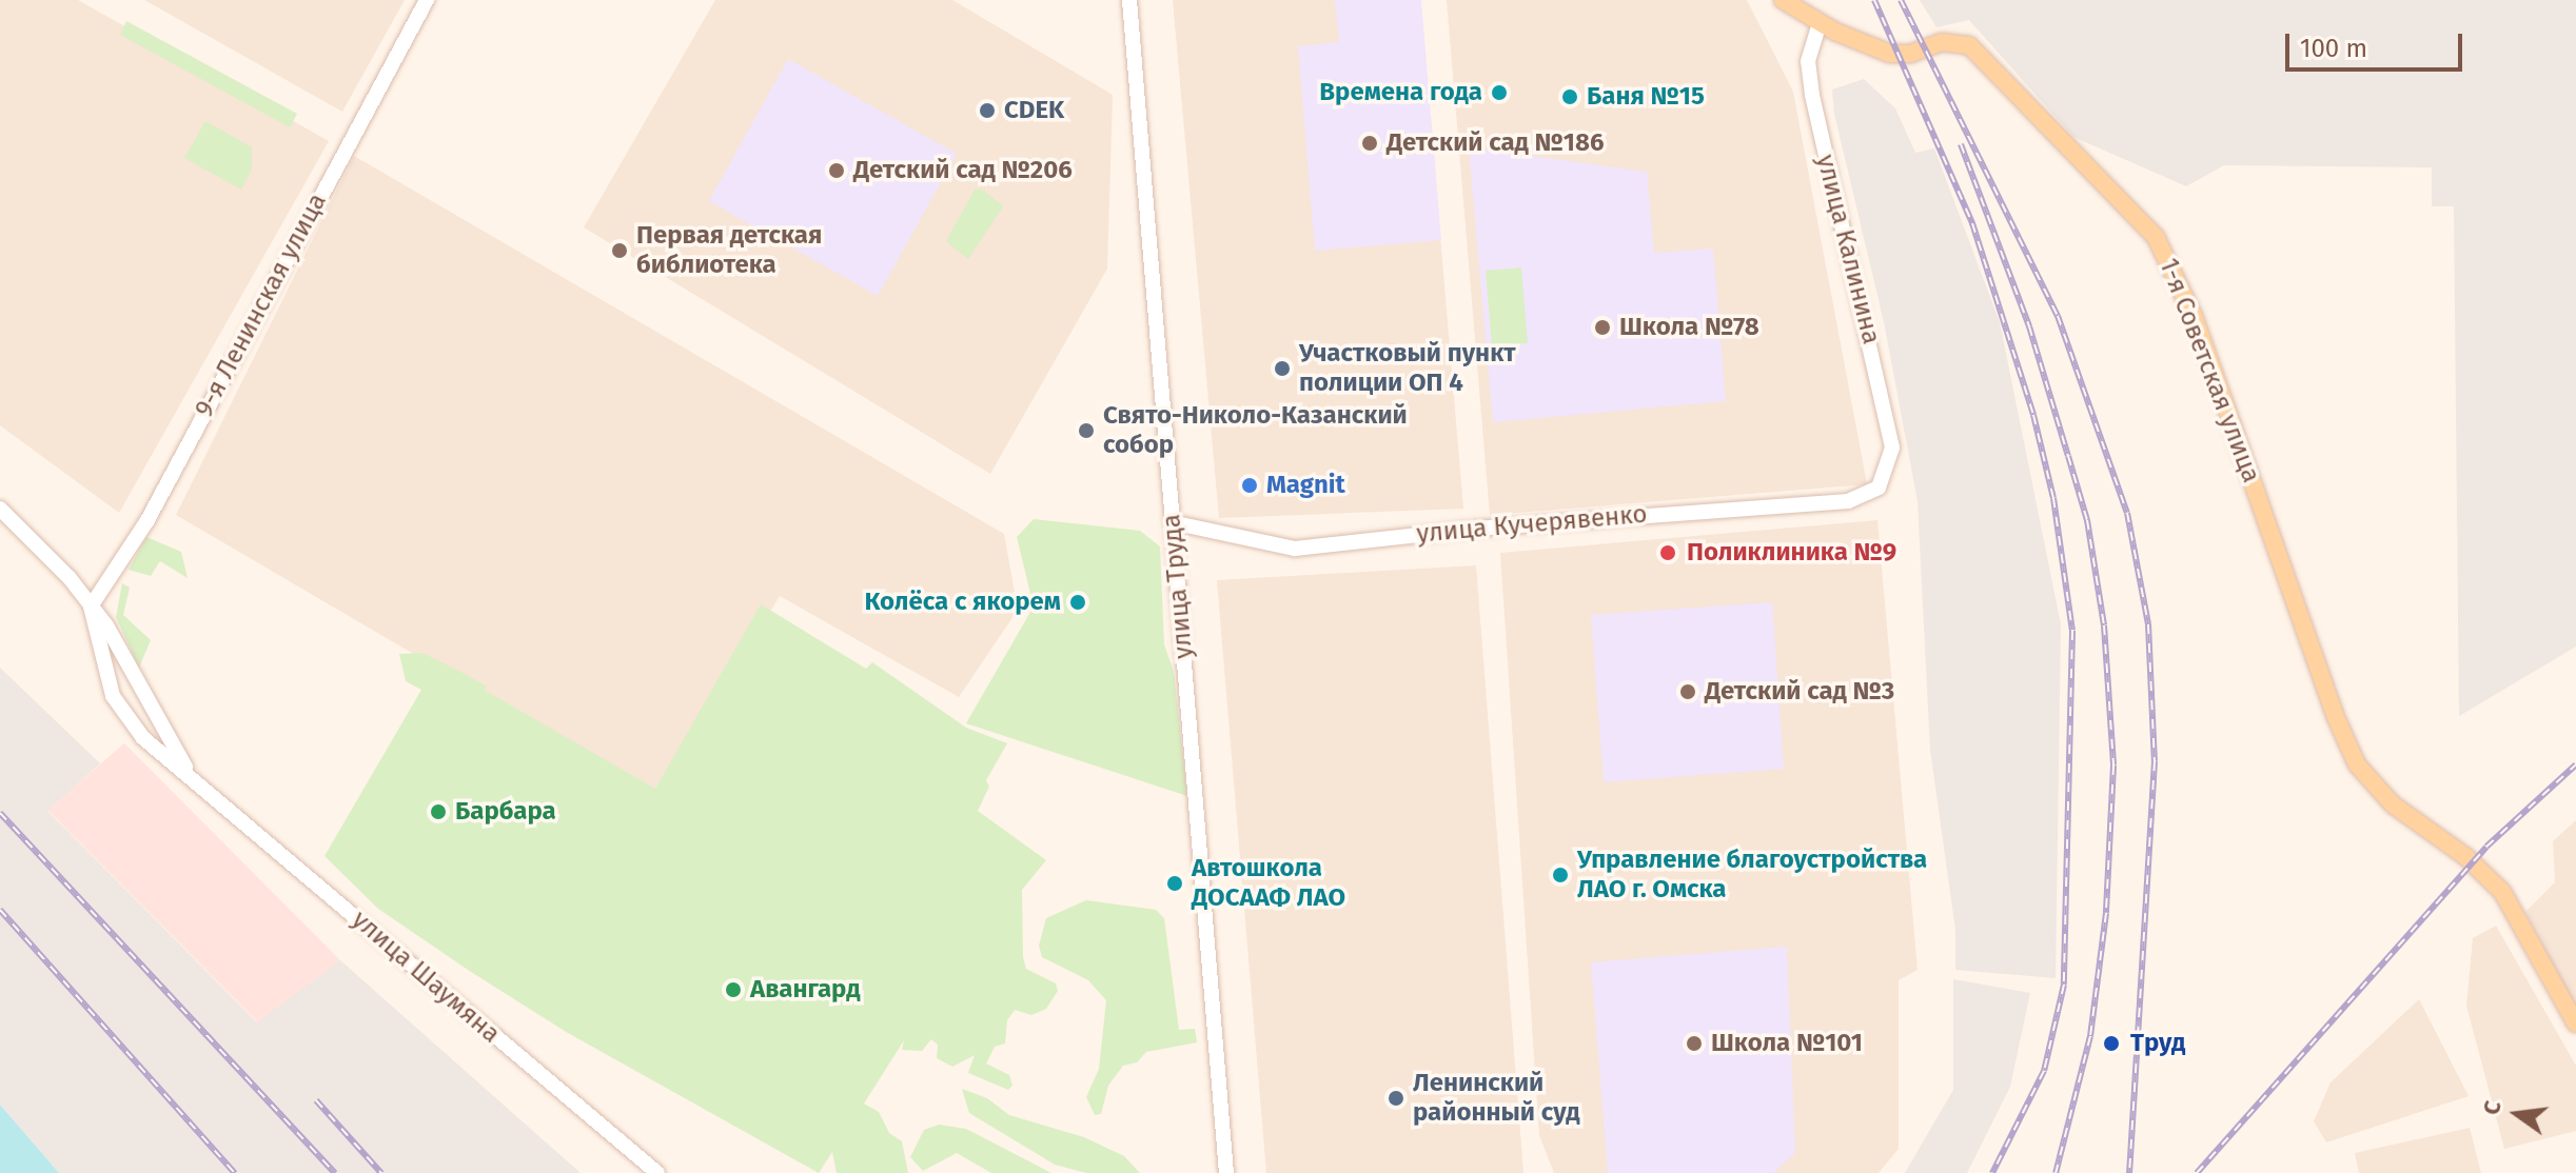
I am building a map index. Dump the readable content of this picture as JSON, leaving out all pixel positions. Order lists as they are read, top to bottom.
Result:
{
  "streets": {
    "main road": [
      "улица Калинина",
      "9-я Ленинская улица",
      "1-я Советская улица",
      "улица Кучерявенко",
      "улица Труда",
      "улица Шаумяна"
    ]
  },
  "crossings": [
    ["улица Калинина", "1-я Советская улица"],
    ["улица Калинина", "улица Кучерявенко"],
    ["9-я Ленинская улица", "улица Шаумяна"],
    ["улица Кучерявенко", "улица Труда"]
  ],
  "places": [
    "Времена года",
    "Баня №15",
    "CDEK",
    "Детский сад №186",
    "Детский сад №206",
    "Первая детская библиотека",
    "Школа №78",
    "Участковый пункт полиции ОП 4",
    "Свято-Николо-Казанский собор",
    "Magnit",
    "Поликлиника №9",
    "Колёса с якорем",
    "Детский сад №3",
    "Барбара",
    "Управление благоустройства ЛАО г. Омска",
    "Автошкола ДОСААФ ЛАО",
    "Авангард",
    "Школа №101",
    "Труд",
    "Ленинский районный суд"
  ],
  "scale_bar": "100 m",
  "north": "left"
}
